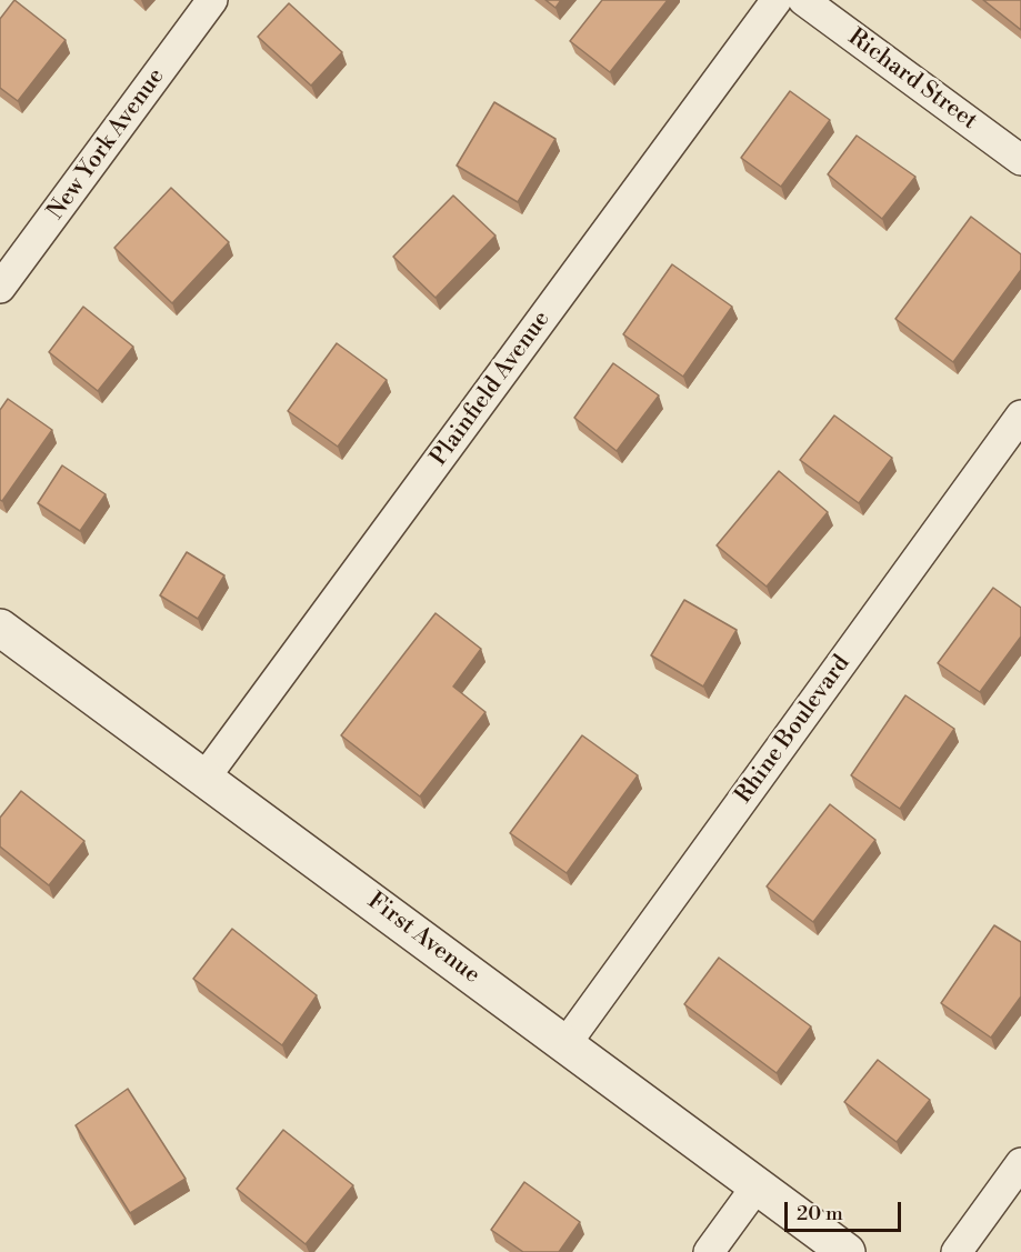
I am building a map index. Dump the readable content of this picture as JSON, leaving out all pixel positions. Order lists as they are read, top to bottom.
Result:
{
  "streets": {
    "street": [
      "Richard Street",
      "New York Avenue",
      "Plainfield Avenue",
      "Rhine Boulevard",
      "First Avenue"
    ]
  },
  "crossings": [
    ["Plainfield Avenue", "First Avenue"],
    ["Rhine Boulevard", "First Avenue"]
  ],
  "scale_bar": "20 m"
}
